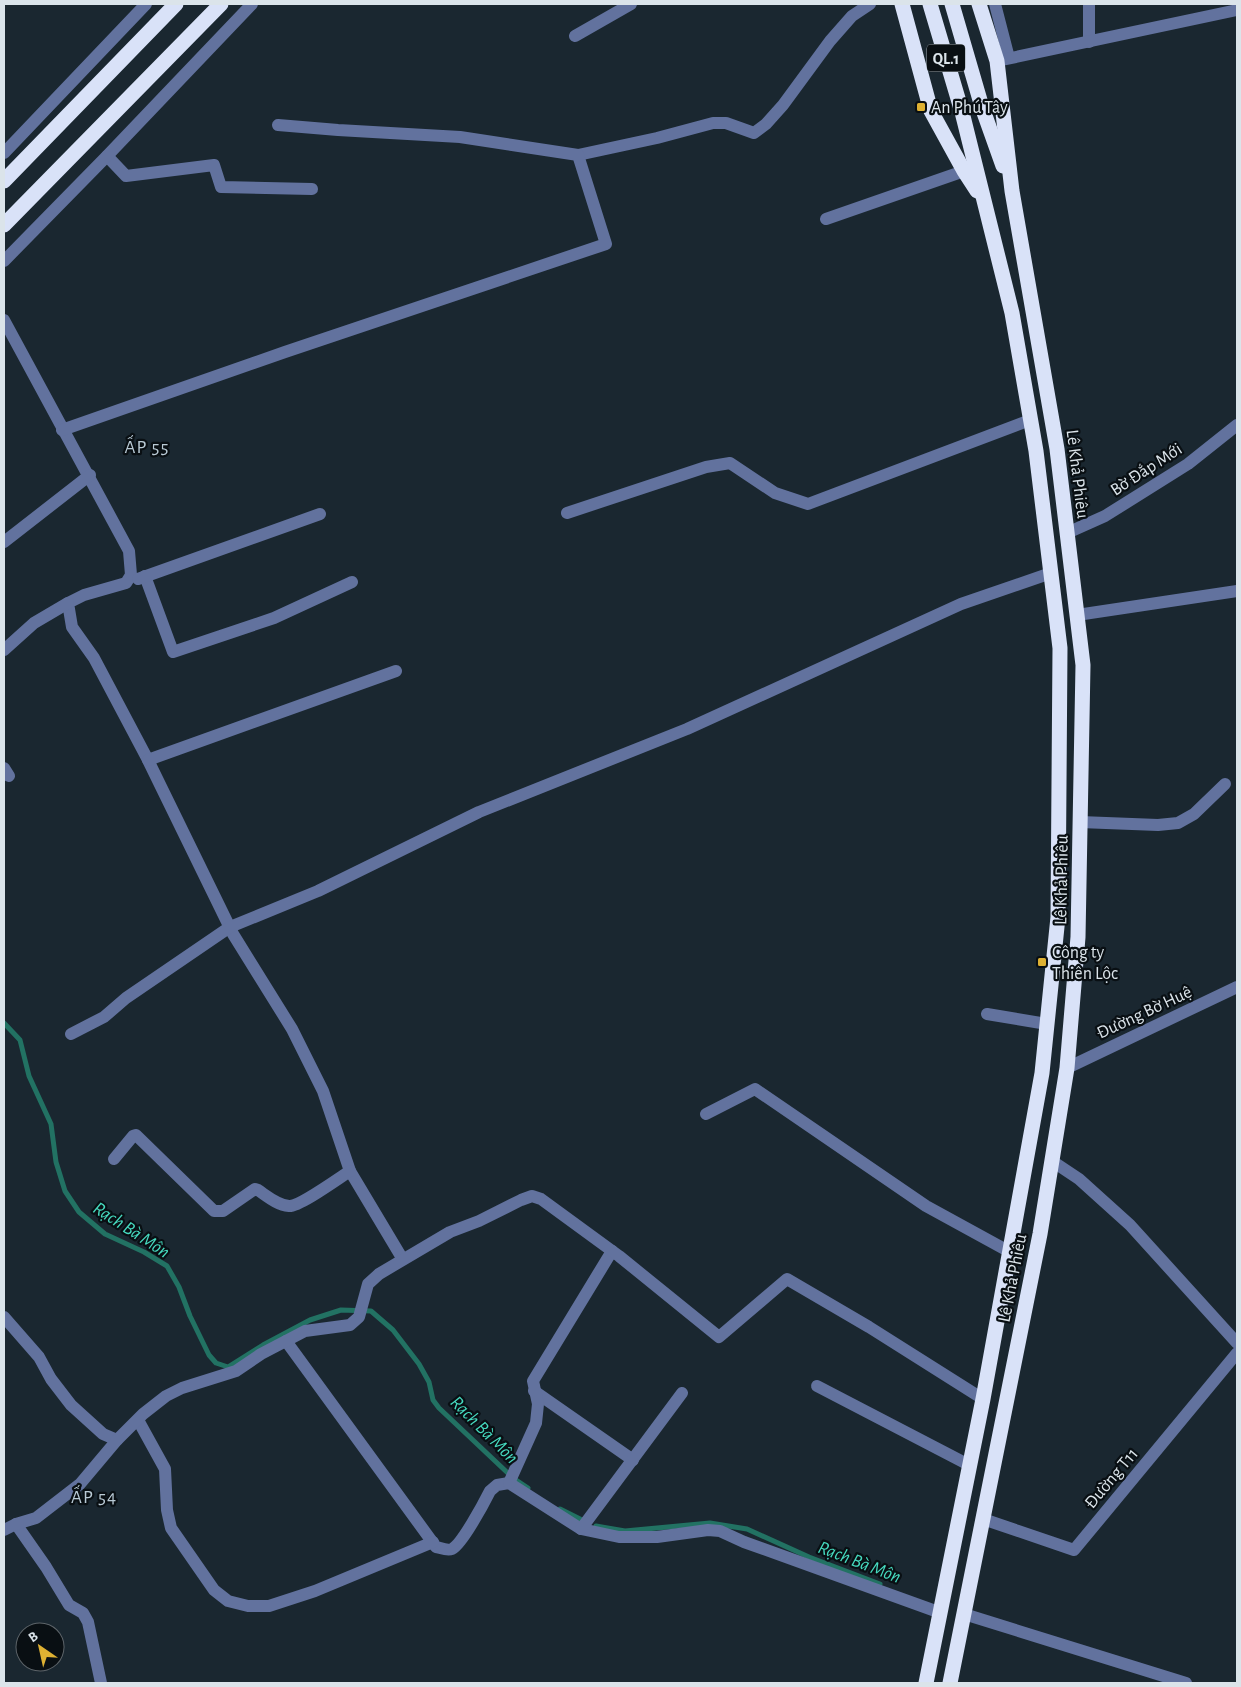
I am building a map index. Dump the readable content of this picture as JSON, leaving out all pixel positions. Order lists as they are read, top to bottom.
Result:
{
  "streets": {
    "highway": ["QL.1", "Lê Khả Phiêu"],
    "street": ["Bờ Đắp Mới", "Đường Bờ Huệ", "Đường T11"]
  },
  "crossings": [
    ["Bờ Đắp Mới", "Lê Khả Phiêu"],
    ["Lê Khả Phiêu", "Đường Bờ Huệ"],
    ["Lê Khả Phiêu", "Đường T11"]
  ],
  "districts": ["ẤP 55", "ẤP 54"],
  "water": ["Rạch Bà Môn"],
  "places": {
    "transit": ["An Phú Tây", "Công ty Thiên Lộc"]
  },
  "north": "top left"
}
